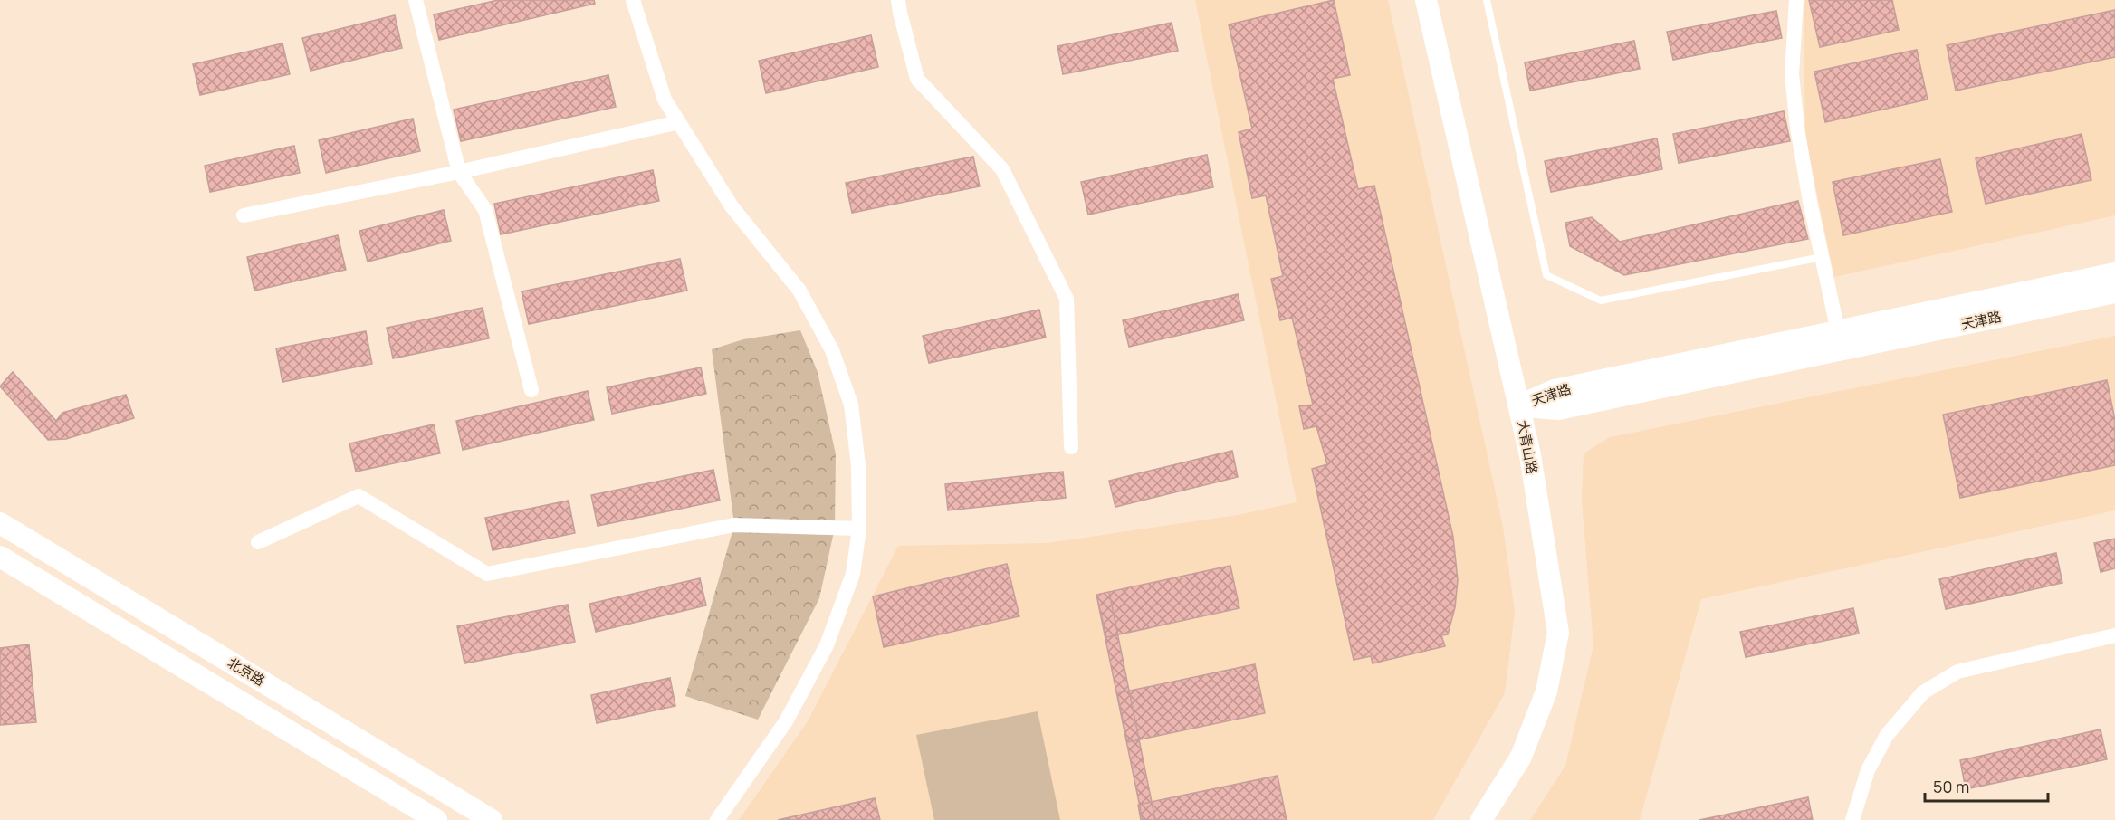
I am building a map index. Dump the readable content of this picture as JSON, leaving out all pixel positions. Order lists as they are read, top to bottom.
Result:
{
  "streets": {
    "main road": ["天津路", "大青山路", "北京路"]
  },
  "crossings": [
    ["天津路", "大青山路"]
  ],
  "scale_bar": "50 m"
}
